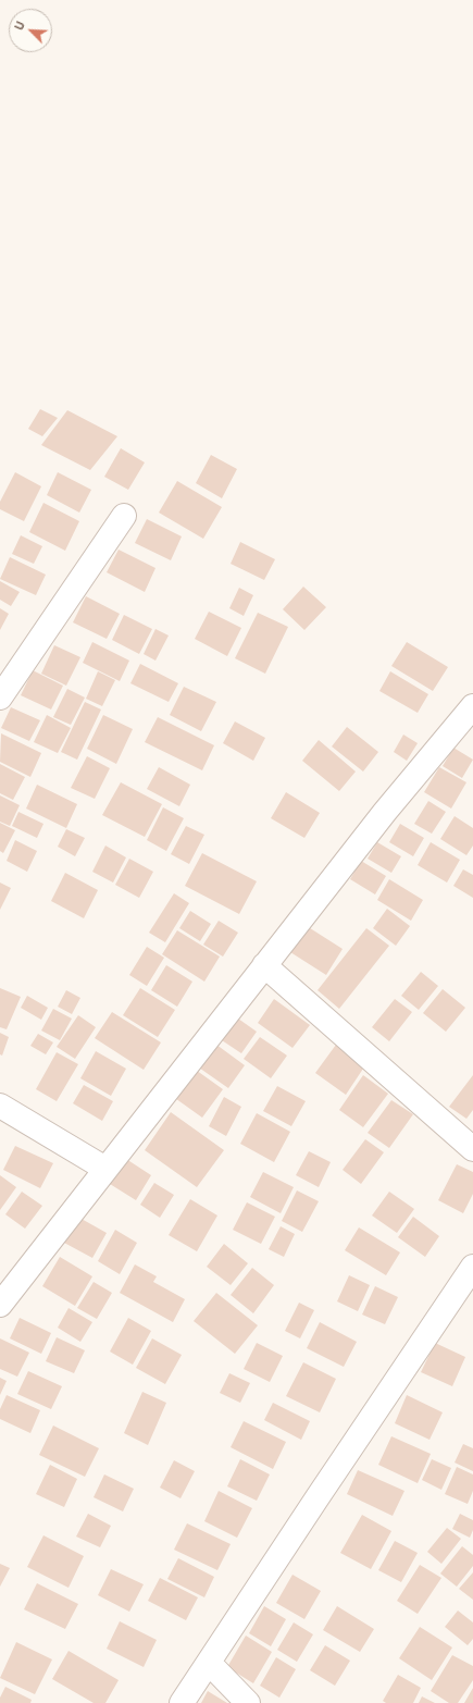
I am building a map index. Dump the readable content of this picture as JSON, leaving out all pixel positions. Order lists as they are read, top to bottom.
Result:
{
  "north": "top left"
}
